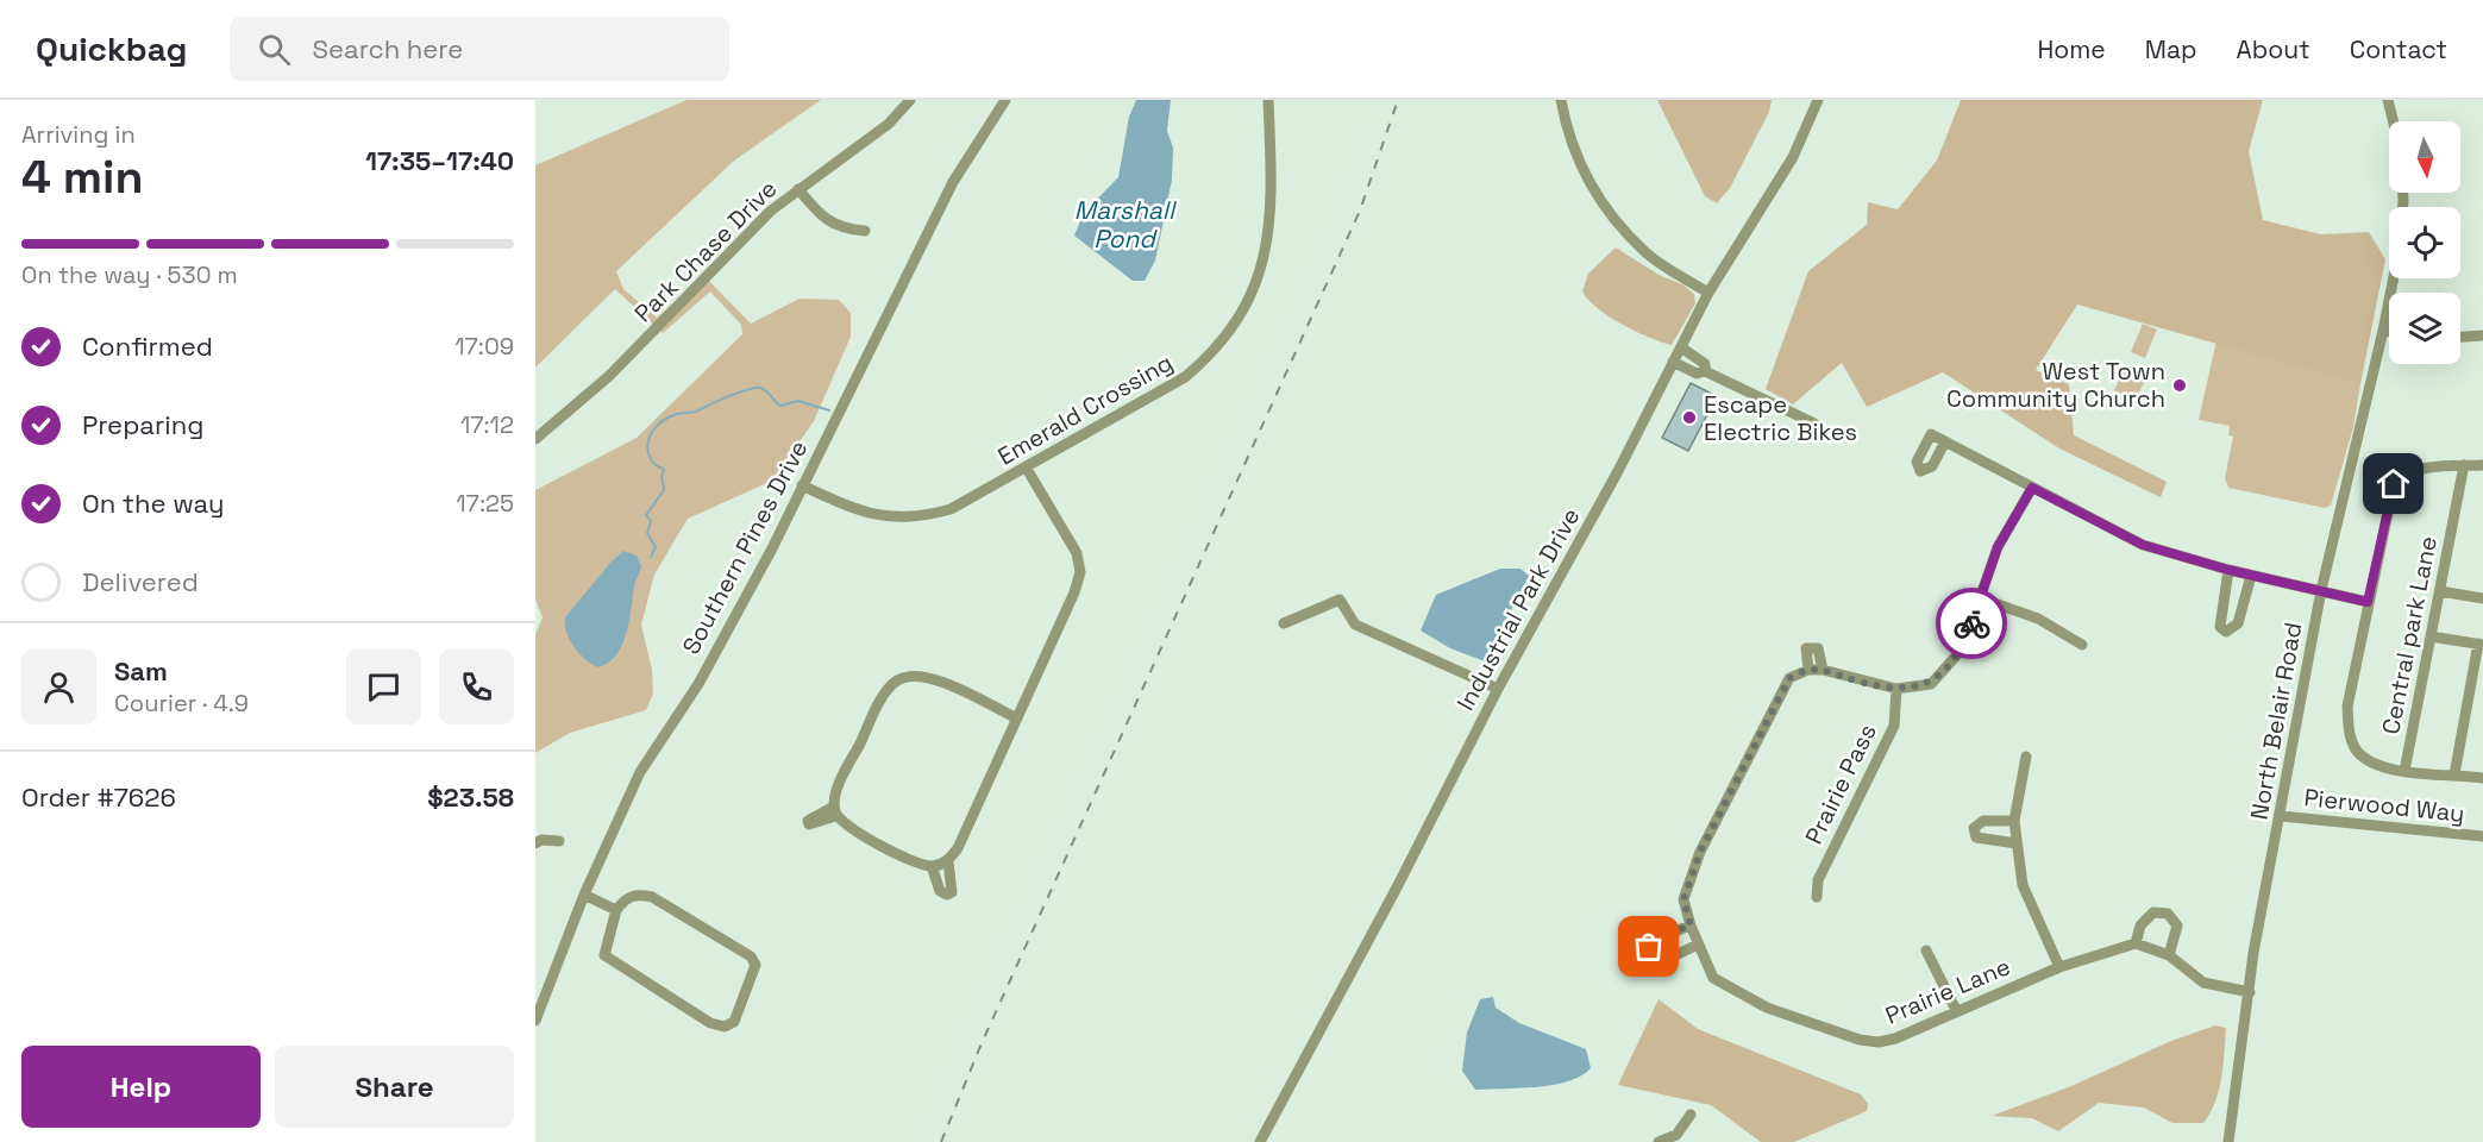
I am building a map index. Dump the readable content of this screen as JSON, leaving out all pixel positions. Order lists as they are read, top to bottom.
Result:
{
  "streets": {
    "street": [
      "Park Chase Drive",
      "Emerald Crossing",
      "Southern Pines Drive",
      "Industrial Park Drive",
      "Central park Lane",
      "North Belair Road",
      "Prairie Pass",
      "Pierwood Way",
      "Prairie Lane"
    ]
  },
  "crossings": [
    ["Emerald Crossing", "Southern Pines Drive"],
    ["North Belair Road", "Pierwood Way"]
  ],
  "water": ["Marshall Pond"],
  "places": ["West Town Community Church", "Escape Electric Bikes"],
  "north": "bottom",
  "page": {
    "header": "Quickbag",
    "search": "Search here",
    "nav": [
      "Home",
      "Map",
      "About",
      "Contact"
    ],
    "heading": ["4 min", "Arriving in", "17:35–17:40"],
    "panel": [
      "Sam",
      "Courier · 4.9",
      "Order #7626",
      "$23.58"
    ],
    "bar": "On the way · 530 m",
    "list": [
      ["Confirmed", "17:09"],
      ["Preparing", "17:12"],
      ["On the way", "17:25"],
      "Delivered"
    ],
    "buttons": ["Help", "Share"]
  }
}
